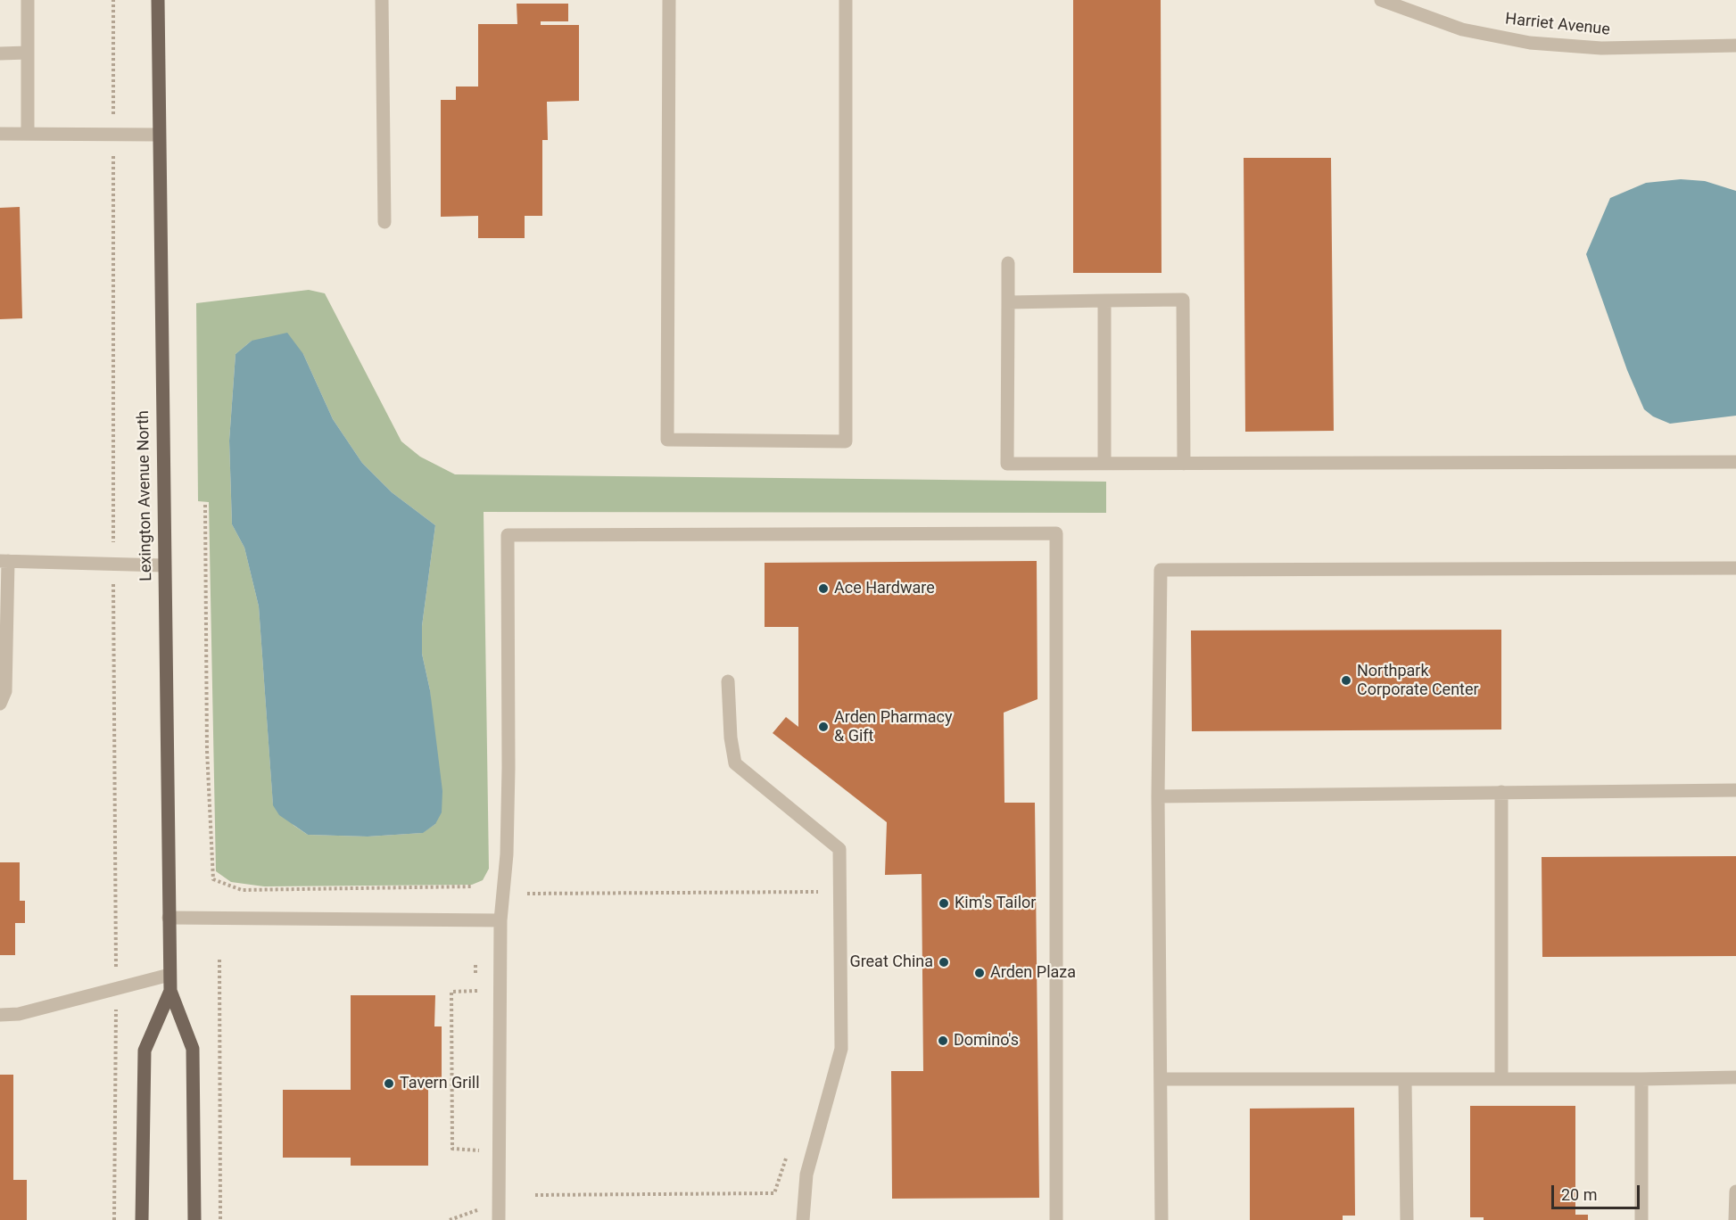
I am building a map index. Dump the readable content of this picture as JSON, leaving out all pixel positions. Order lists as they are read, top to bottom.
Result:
{
  "streets": {
    "main road": ["Lexington Avenue North"],
    "street": ["Harriet Avenue"]
  },
  "places": [
    "Ace Hardware",
    "Northpark Corporate Center",
    "Arden Pharmacy & Gift",
    "Kim's Tailor",
    "Great China",
    "Arden Plaza",
    "Domino's",
    "Tavern Grill"
  ],
  "scale_bar": "20 m"
}
